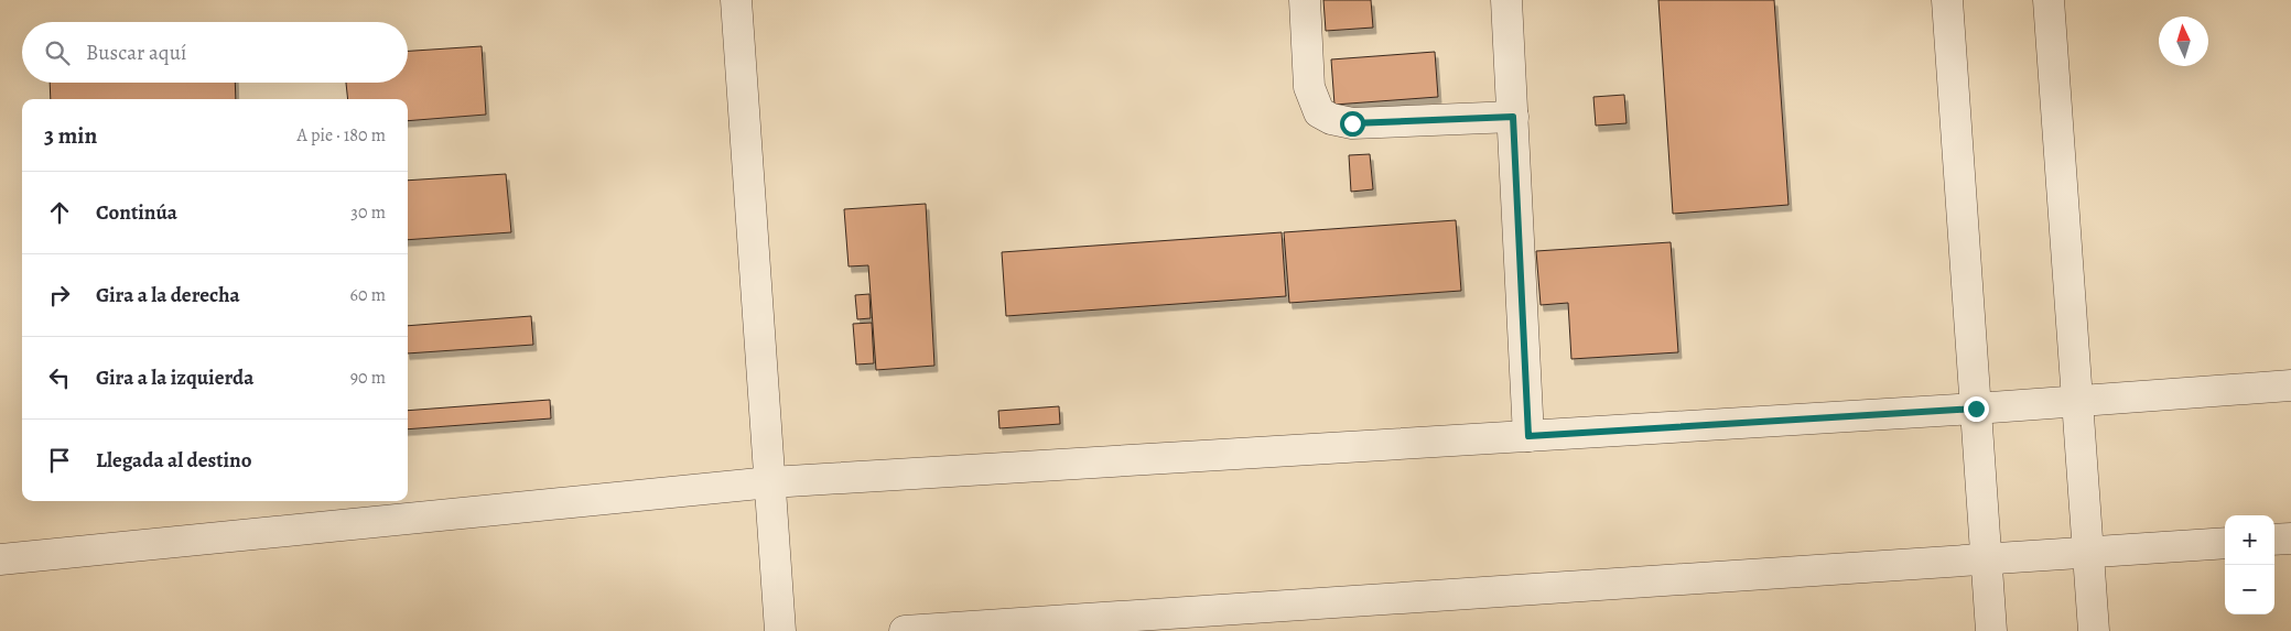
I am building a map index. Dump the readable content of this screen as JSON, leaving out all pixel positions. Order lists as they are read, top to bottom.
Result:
{
  "north": "top",
  "page": {
    "search": "Buscar aquí",
    "heading": ["3 min", "A pie · 180 m"],
    "list": [
      ["Continúa", "30 m"],
      ["Gira a la derecha", "60 m"],
      ["Gira a la izquierda", "90 m"],
      "Llegada al destino"
    ],
    "map_buttons": ["+", "−"]
  }
}
